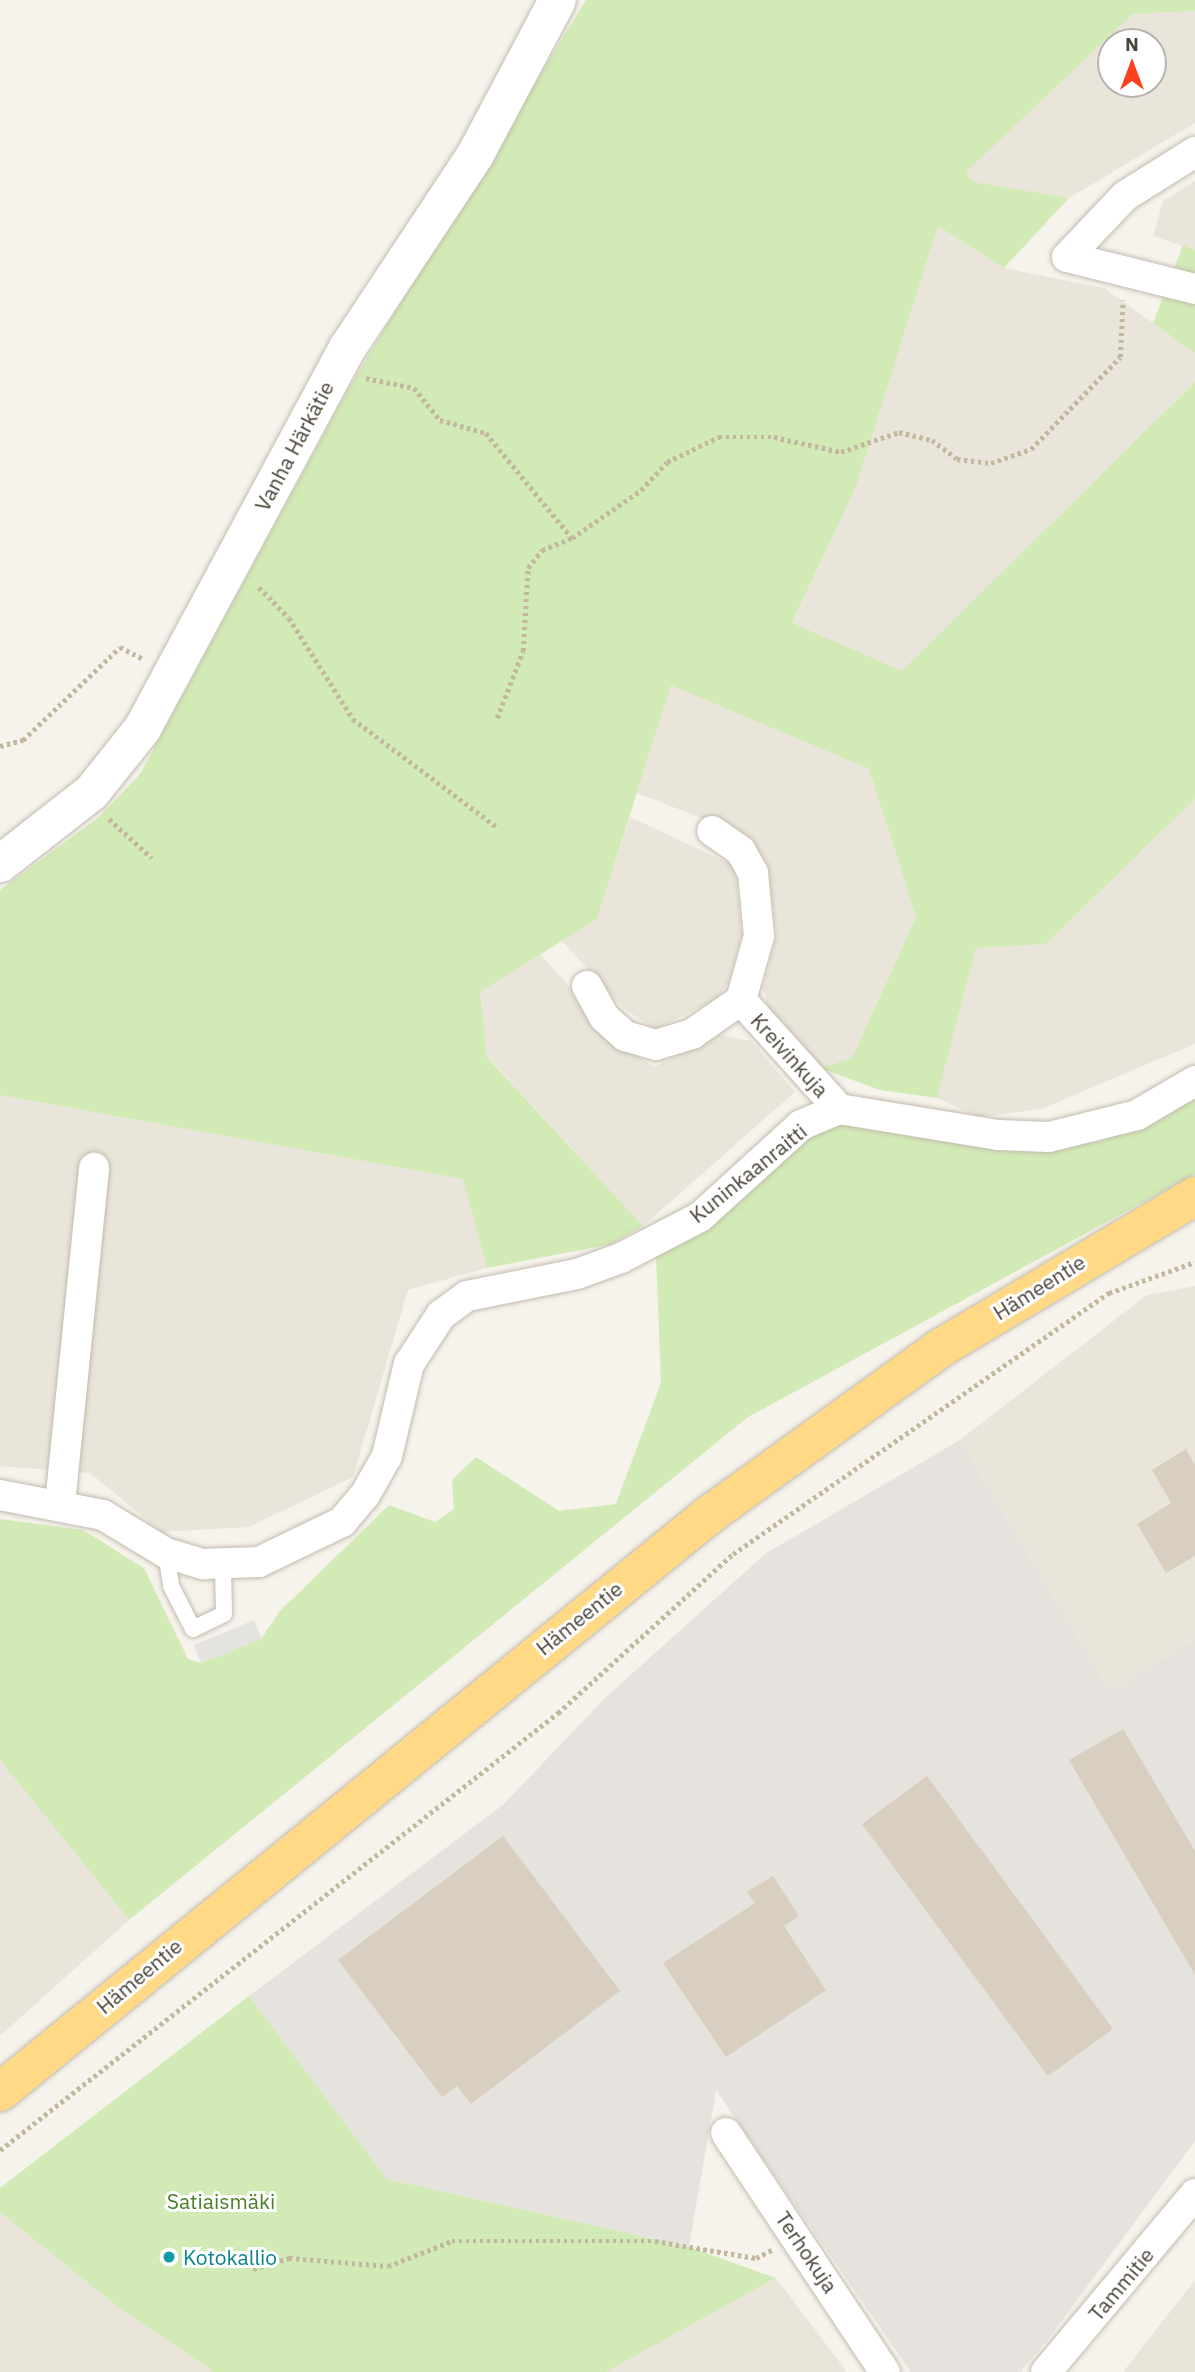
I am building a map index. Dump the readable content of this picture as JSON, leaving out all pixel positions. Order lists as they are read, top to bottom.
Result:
{
  "streets": {
    "highway": ["Hämeentie"],
    "street": [
      "Vanha Härkätie",
      "Kreivinkuja",
      "Kuninkaanraitti",
      "Terhokuja",
      "Tammitie"
    ]
  },
  "crossings": [
    ["Kreivinkuja", "Kuninkaanraitti"]
  ],
  "parks": ["Satiaismäki"],
  "places": ["Kotokallio"],
  "north": "top"
}
